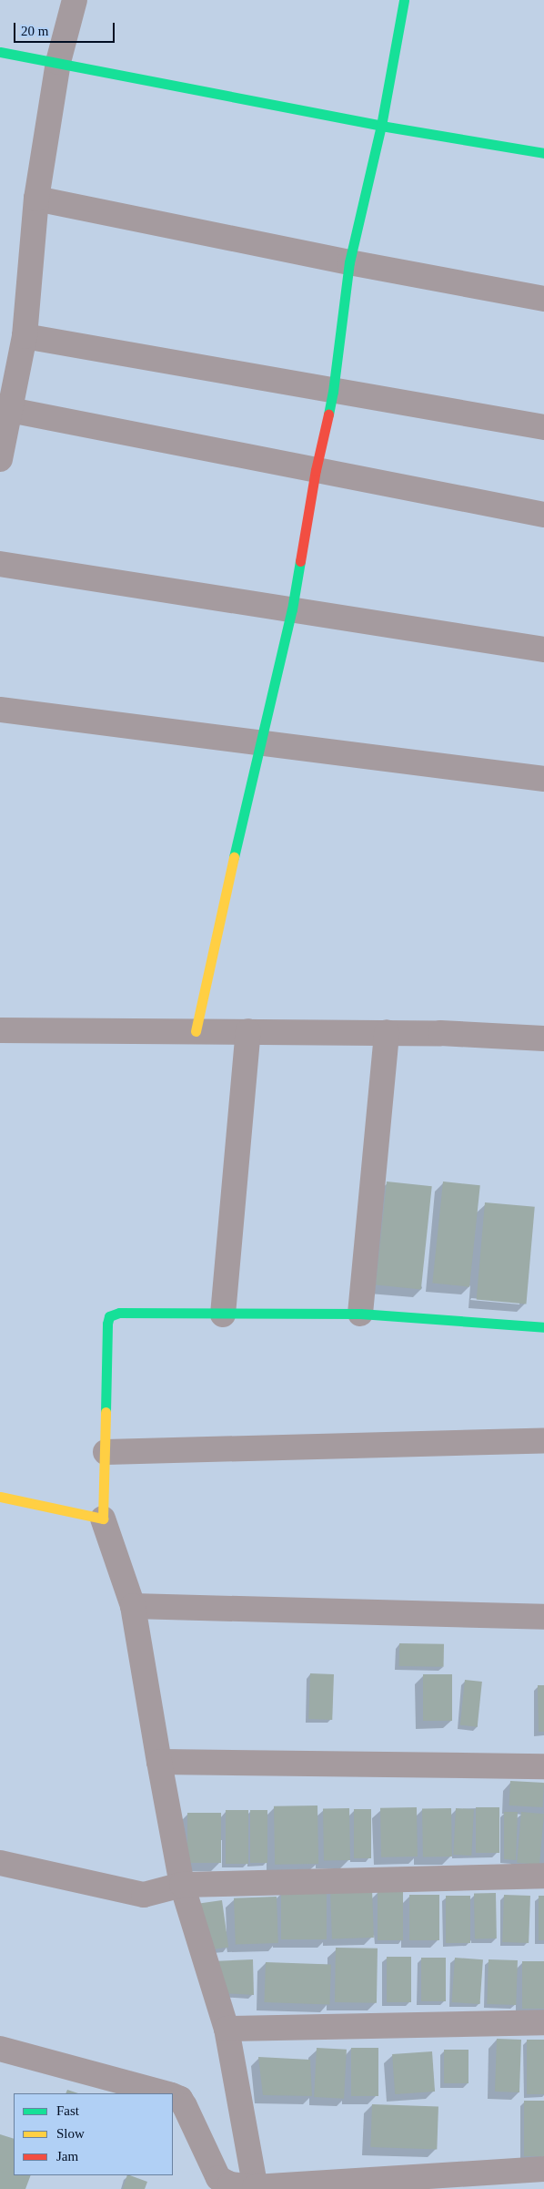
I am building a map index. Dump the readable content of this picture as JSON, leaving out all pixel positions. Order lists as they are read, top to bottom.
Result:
{
  "legend": ["Fast", "Slow", "Jam"],
  "scale_bar": "20 m"
}
